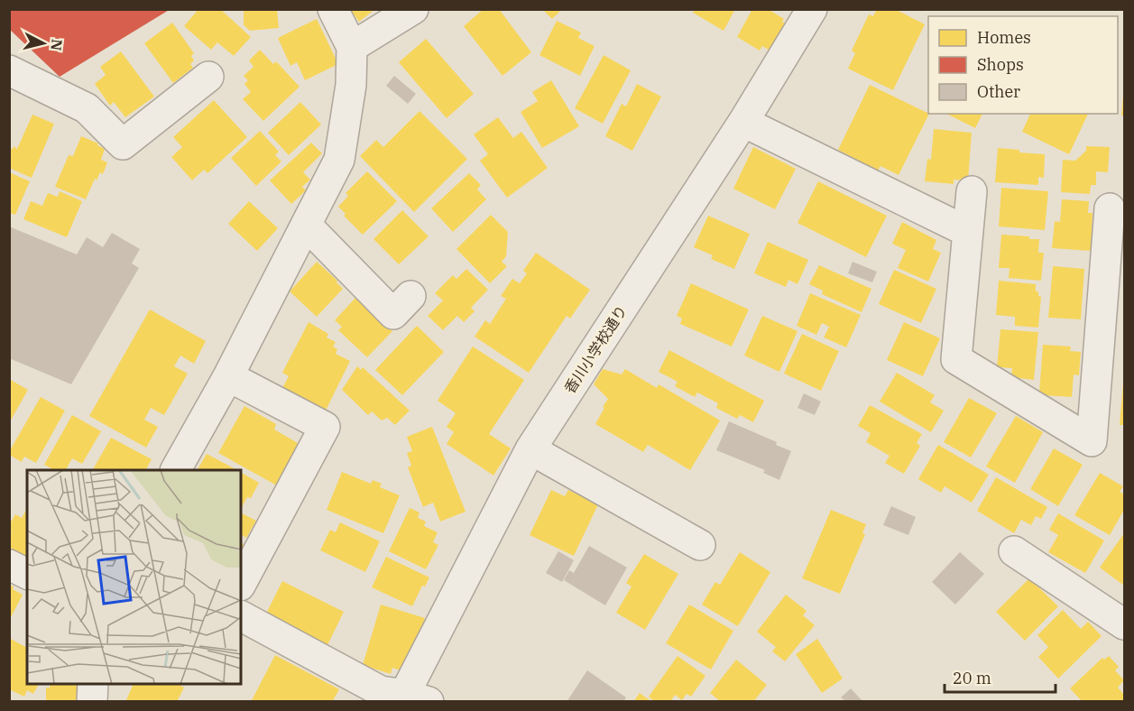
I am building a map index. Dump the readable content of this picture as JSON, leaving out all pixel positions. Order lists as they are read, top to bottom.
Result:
{
  "streets": {
    "street": ["香川小学校通り"]
  },
  "legend": ["Homes", "Shops", "Other"],
  "scale_bar": "20 m",
  "north": "right"
}
